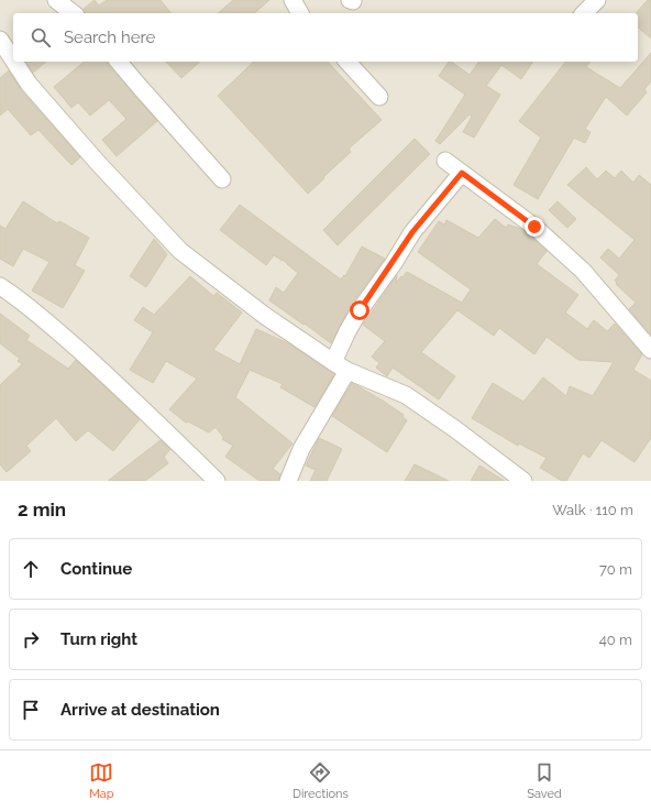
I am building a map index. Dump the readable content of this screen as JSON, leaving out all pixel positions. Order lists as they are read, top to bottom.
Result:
{
  "page": {
    "search": "Search here",
    "heading": ["2 min", "Walk · 110 m"],
    "list": [
      ["Continue", "70 m"],
      ["Turn right", "40 m"],
      "Arrive at destination"
    ],
    "nav": ["Map", "Directions", "Saved"]
  }
}
